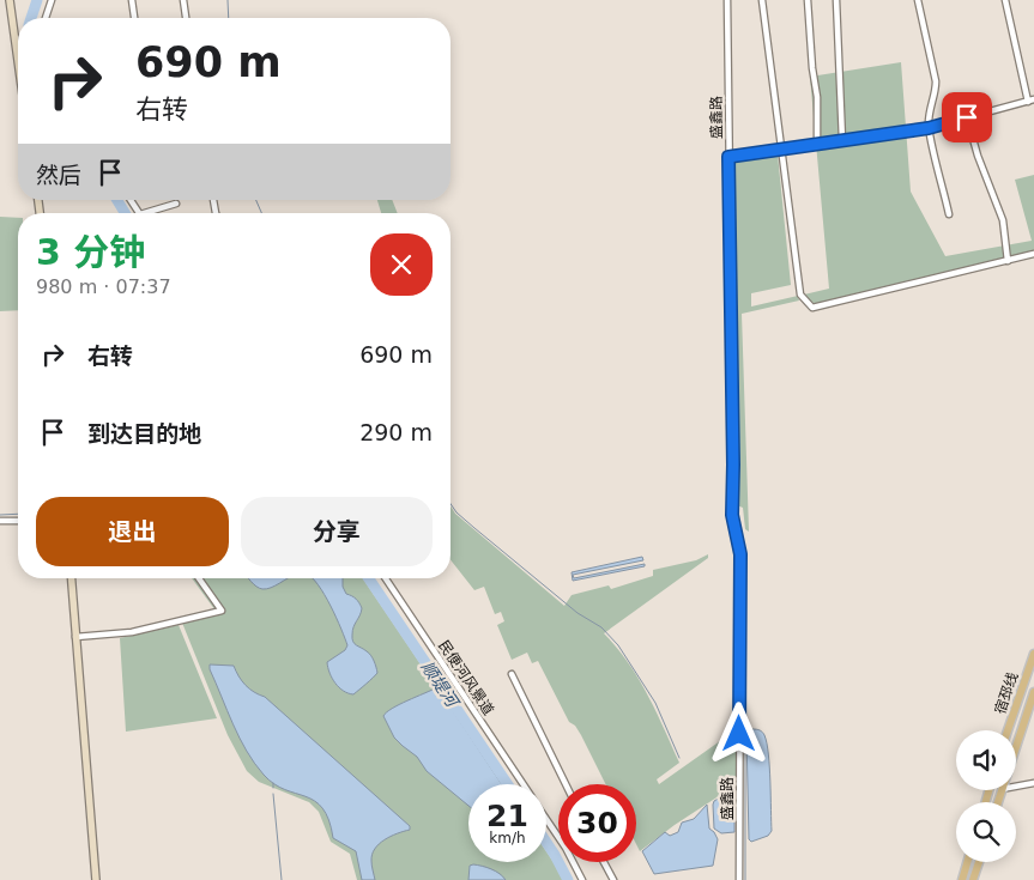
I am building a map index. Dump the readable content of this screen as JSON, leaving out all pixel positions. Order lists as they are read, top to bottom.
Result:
{
  "streets": {
    "main road": ["宿邳线"],
    "street": ["盛鑫路", "民便河风景道"]
  },
  "water": ["顺堤河"],
  "page": {
    "turn": ["690 m", "右转"],
    "then": "然后",
    "heading": ["3 分钟", "980 m · 07:37"],
    "list": [
      {
        "name": "右转",
        "value": "690 m"
      },
      {
        "name": "到达目的地",
        "value": "290 m"
      }
    ],
    "buttons": ["退出", "分享"],
    "speed": "21 km/h",
    "limit": "30"
  }
}
